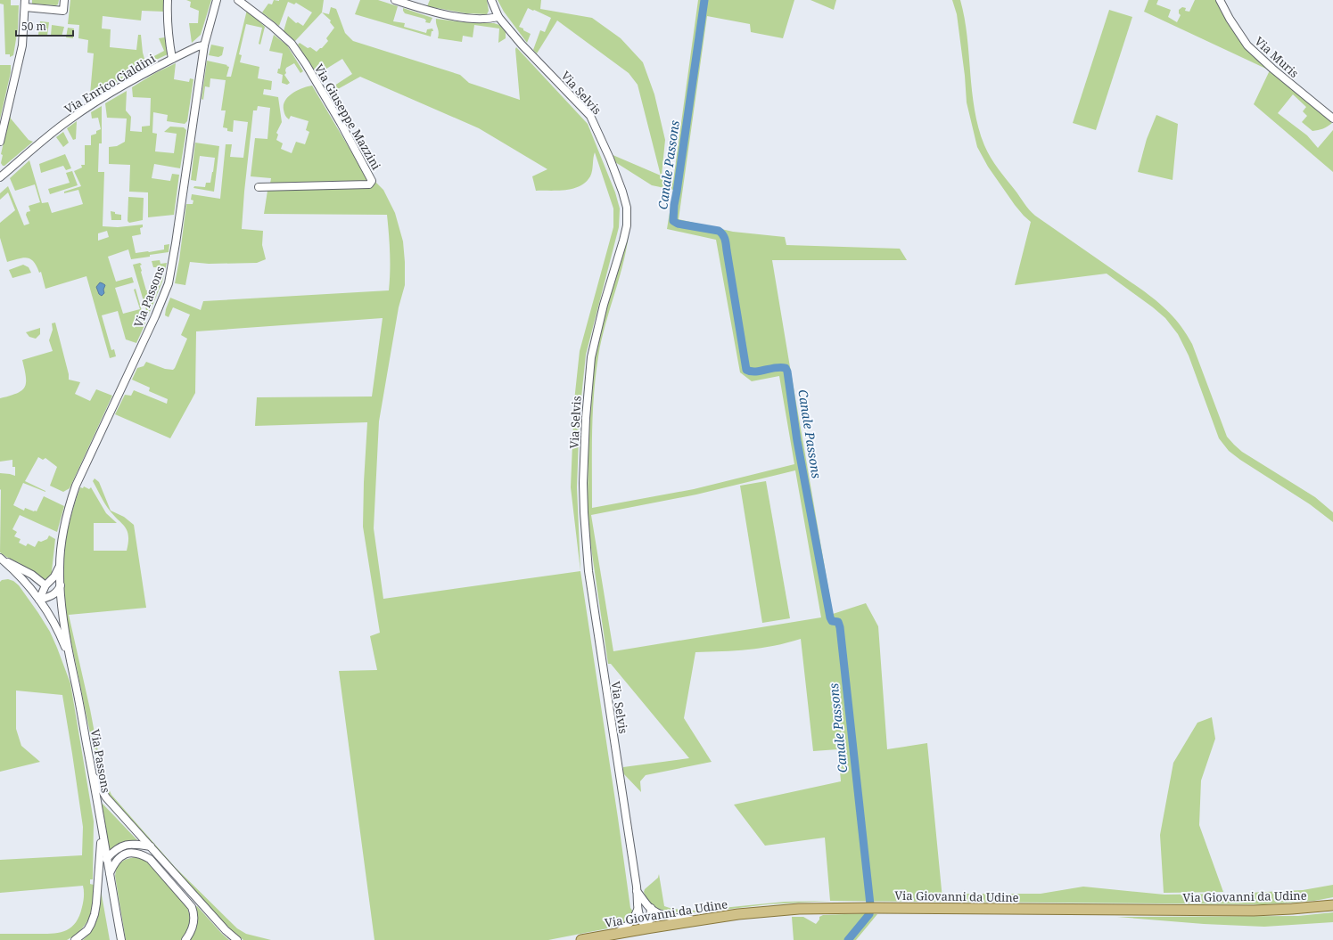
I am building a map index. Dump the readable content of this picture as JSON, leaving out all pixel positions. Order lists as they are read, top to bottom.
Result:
{
  "streets": {
    "main road": ["Via Giovanni da Udine"],
    "street": [
      "Via Muris",
      "Via Enrico Cialdini",
      "Via Selvis",
      "Via Giuseppe Mazzini",
      "Via Passons"
    ]
  },
  "crossings": [
    ["Via Enrico Cialdini", "Via Passons"],
    ["Via Selvis", "Via Giovanni da Udine"]
  ],
  "water": ["Canale Passons"],
  "scale_bar": "50 m"
}
